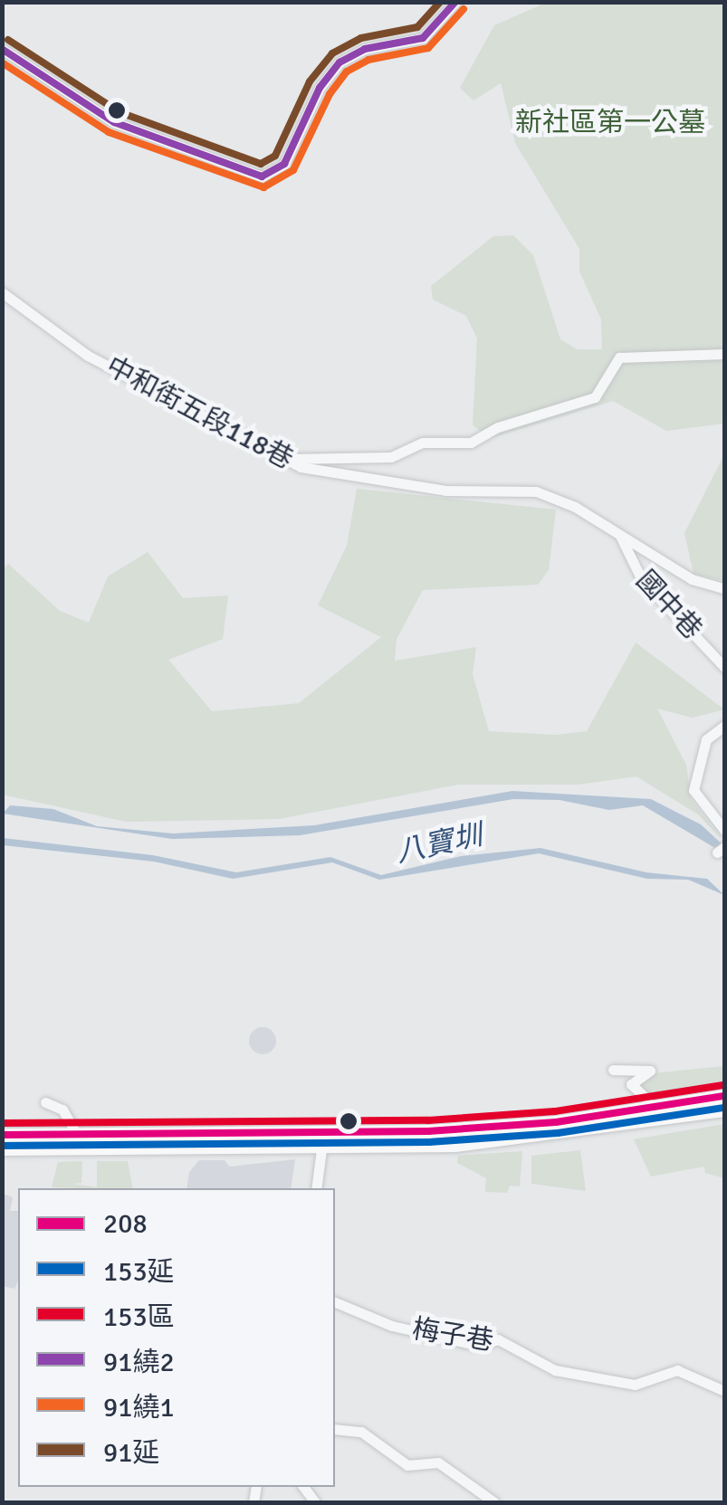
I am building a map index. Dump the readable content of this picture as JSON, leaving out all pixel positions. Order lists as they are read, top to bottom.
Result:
{
  "streets": {
    "street": ["中和街五段118巷", "國中巷", "梅子巷"]
  },
  "crossings": [
    ["中和街五段118巷", "國中巷"]
  ],
  "water": ["八寶圳"],
  "parks": ["新社區第一公墓"],
  "lines": [
    "transit line 91繞2",
    "transit line 91延",
    "transit line 91繞1",
    "transit line 153區",
    "transit line 208",
    "transit line 153延"
  ],
  "legend": [
    "208",
    "153延",
    "153區",
    "91繞2",
    "91繞1",
    "91延"
  ]
}
